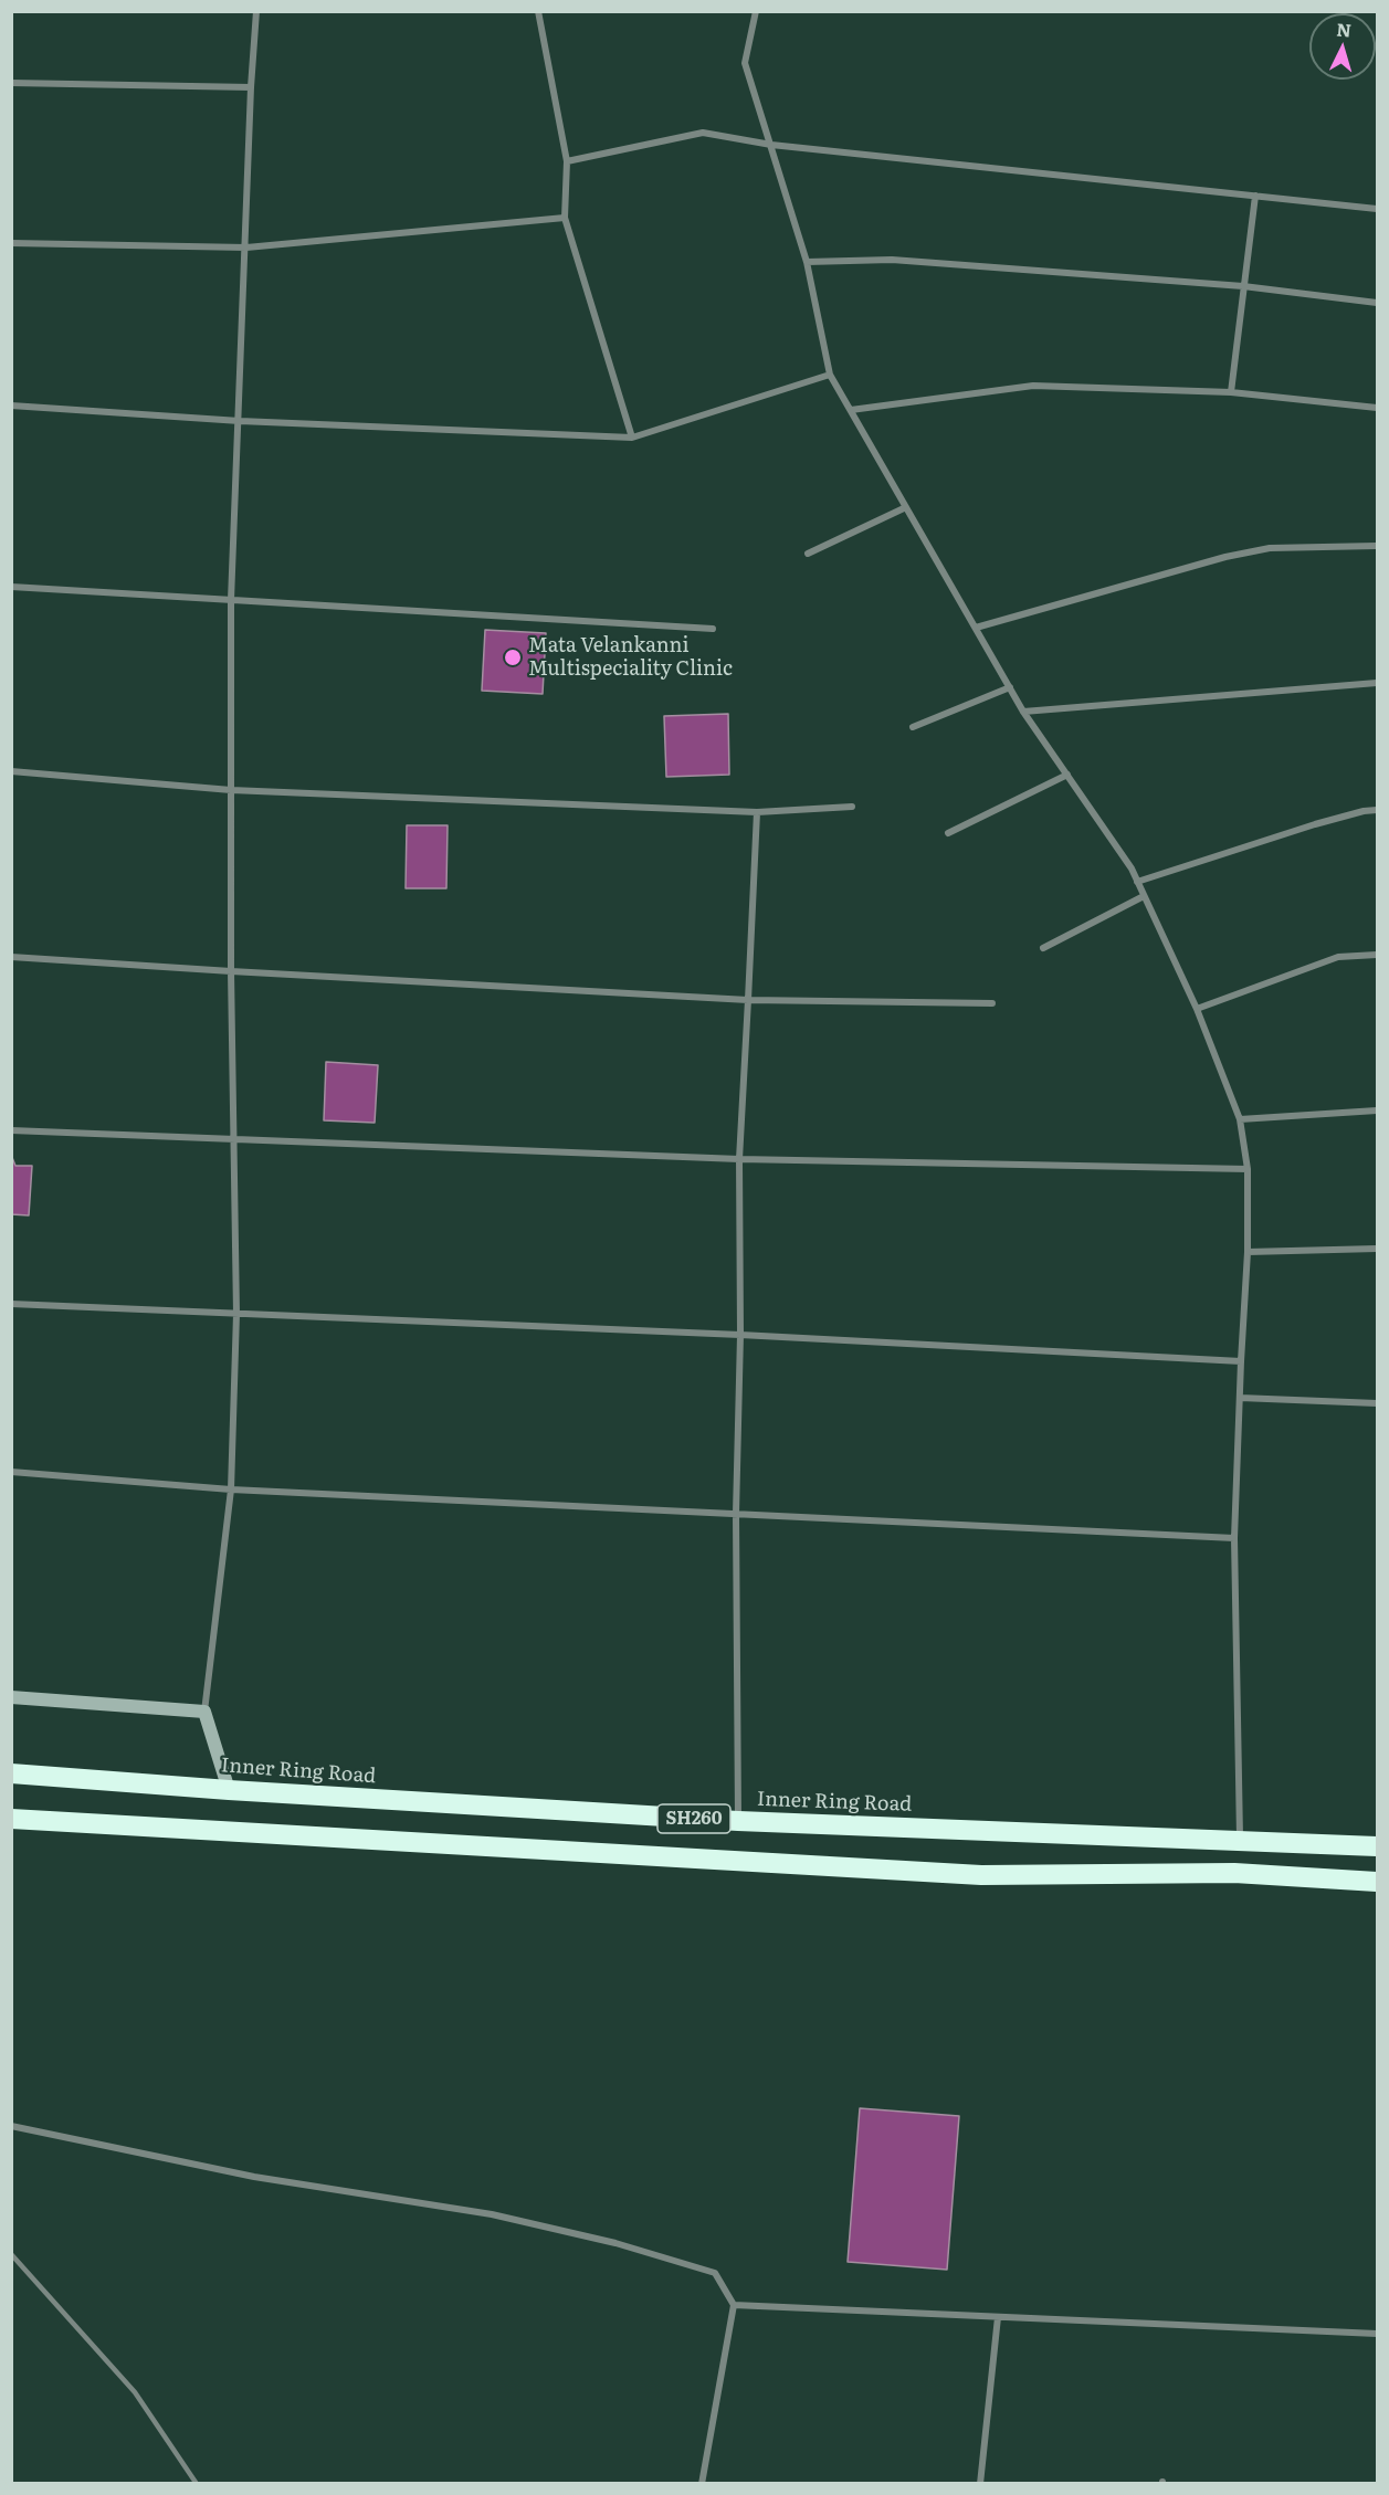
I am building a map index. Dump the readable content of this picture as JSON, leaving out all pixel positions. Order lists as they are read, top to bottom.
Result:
{
  "streets": {
    "highway": ["Inner Ring Road", "SH260"]
  },
  "places": ["Mata Velankanni Multispeciality Clinic"],
  "north": "top"
}
